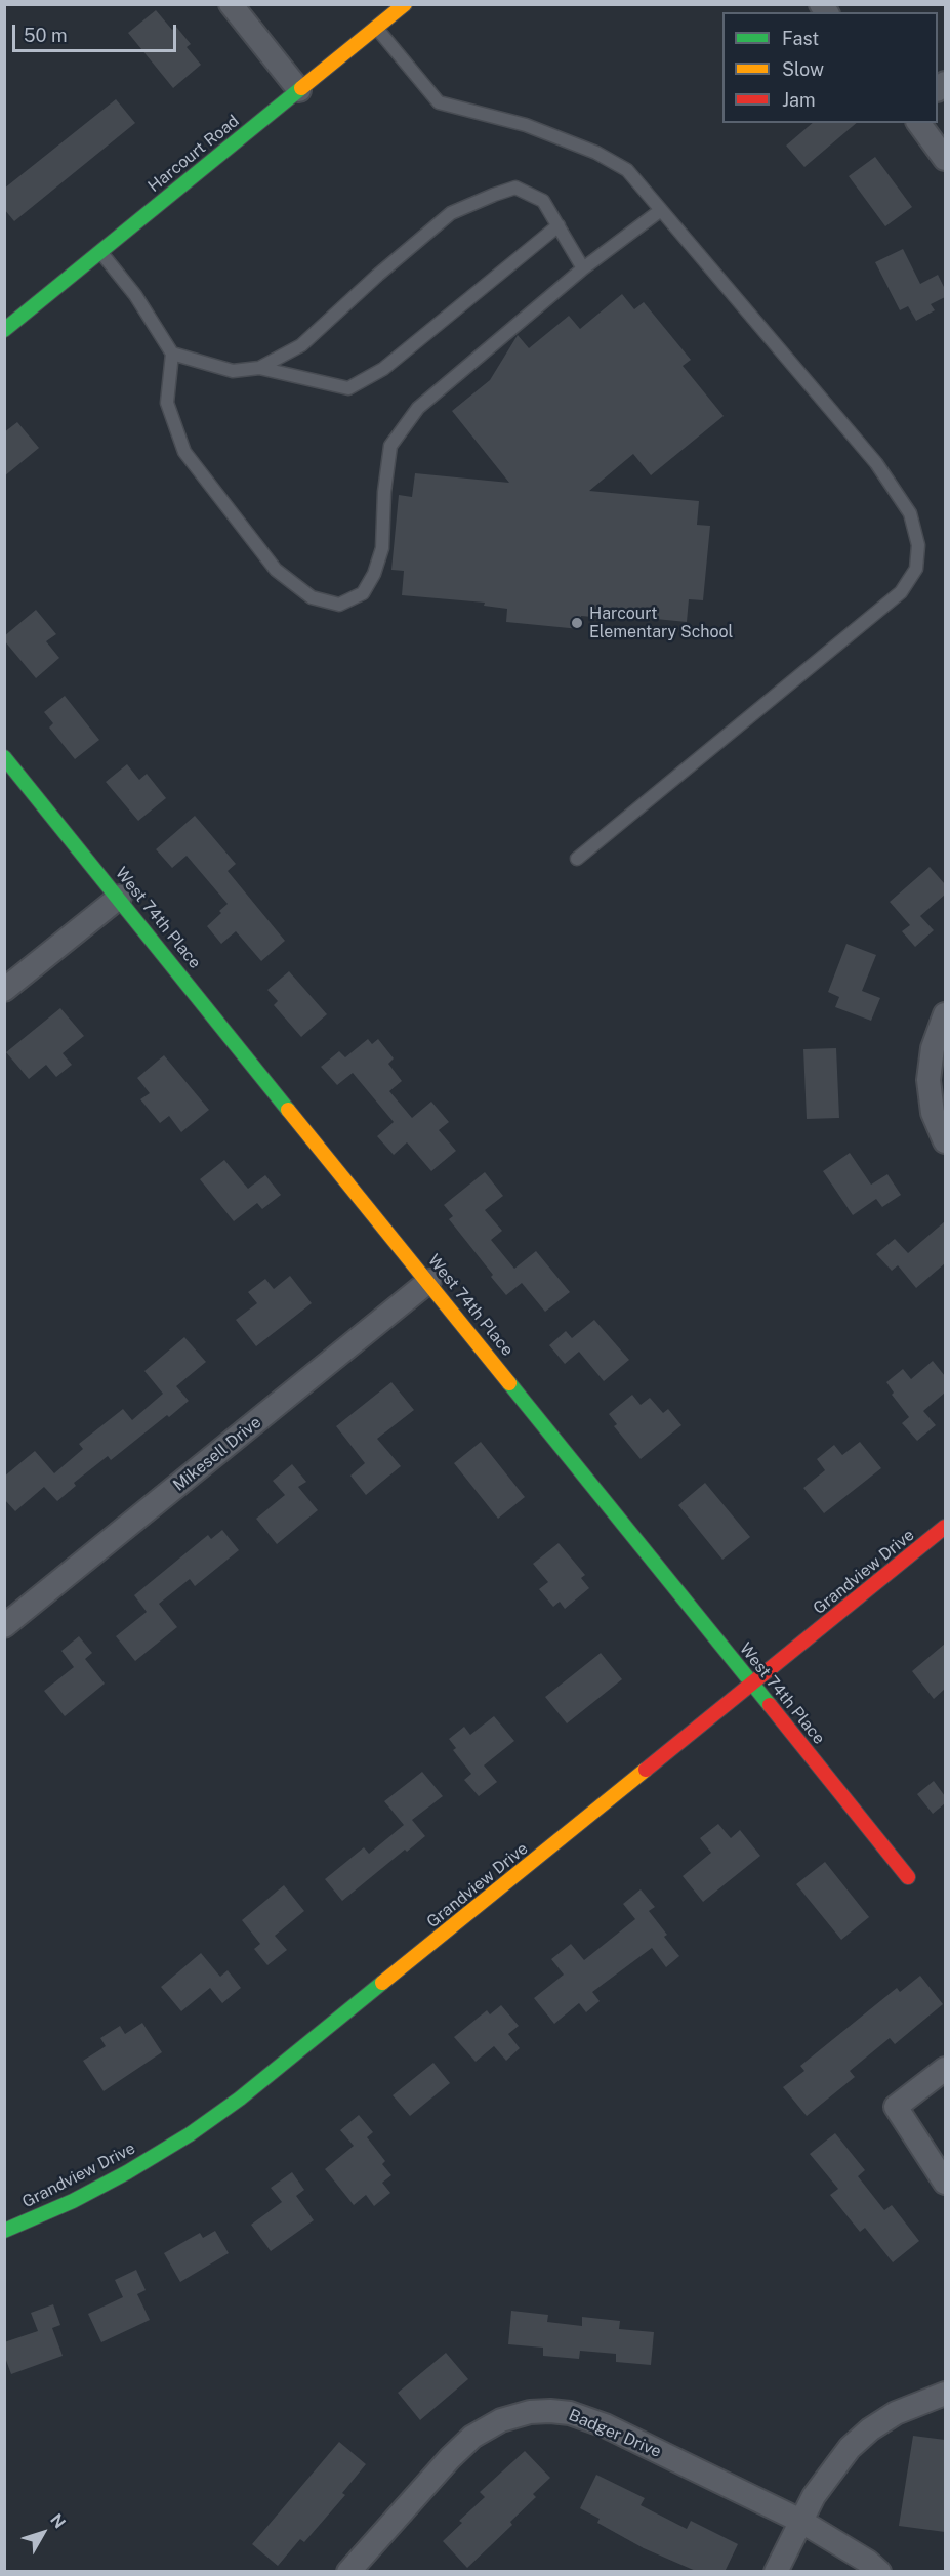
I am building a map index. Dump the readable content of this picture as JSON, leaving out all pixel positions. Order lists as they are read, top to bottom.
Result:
{
  "streets": {
    "street": [
      "Harcourt Road",
      "West 74th Place",
      "Mikesell Drive",
      "Grandview Drive",
      "Badger Drive"
    ]
  },
  "crossings": [
    ["West 74th Place", "Mikesell Drive"],
    ["West 74th Place", "Grandview Drive"]
  ],
  "places": ["Harcourt Elementary School"],
  "legend": ["Fast", "Slow", "Jam"],
  "scale_bar": "50 m",
  "north": "top right"
}
